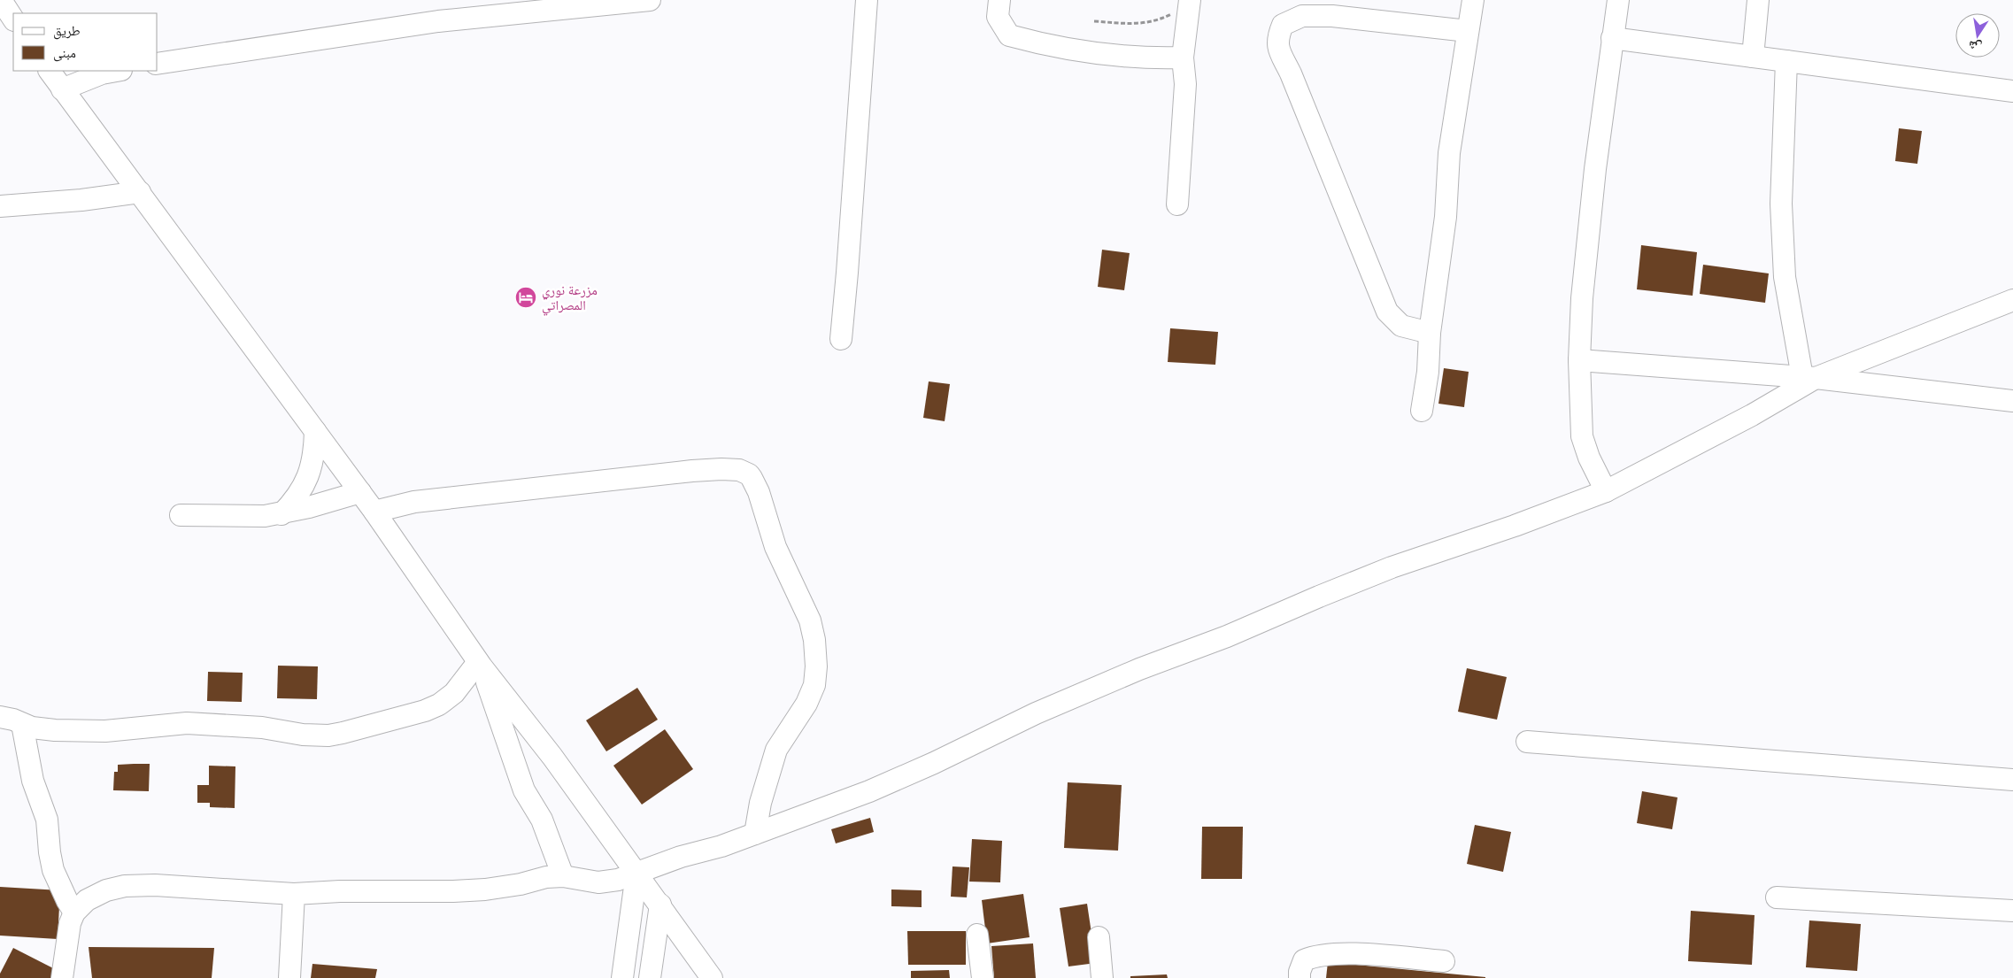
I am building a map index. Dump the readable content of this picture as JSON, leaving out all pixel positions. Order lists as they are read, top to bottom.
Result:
{
  "places": {
    "hotel": ["مزرعة نوري المصراتي"]
  },
  "legend": ["طريق", "مبنى"],
  "north": "bottom"
}
